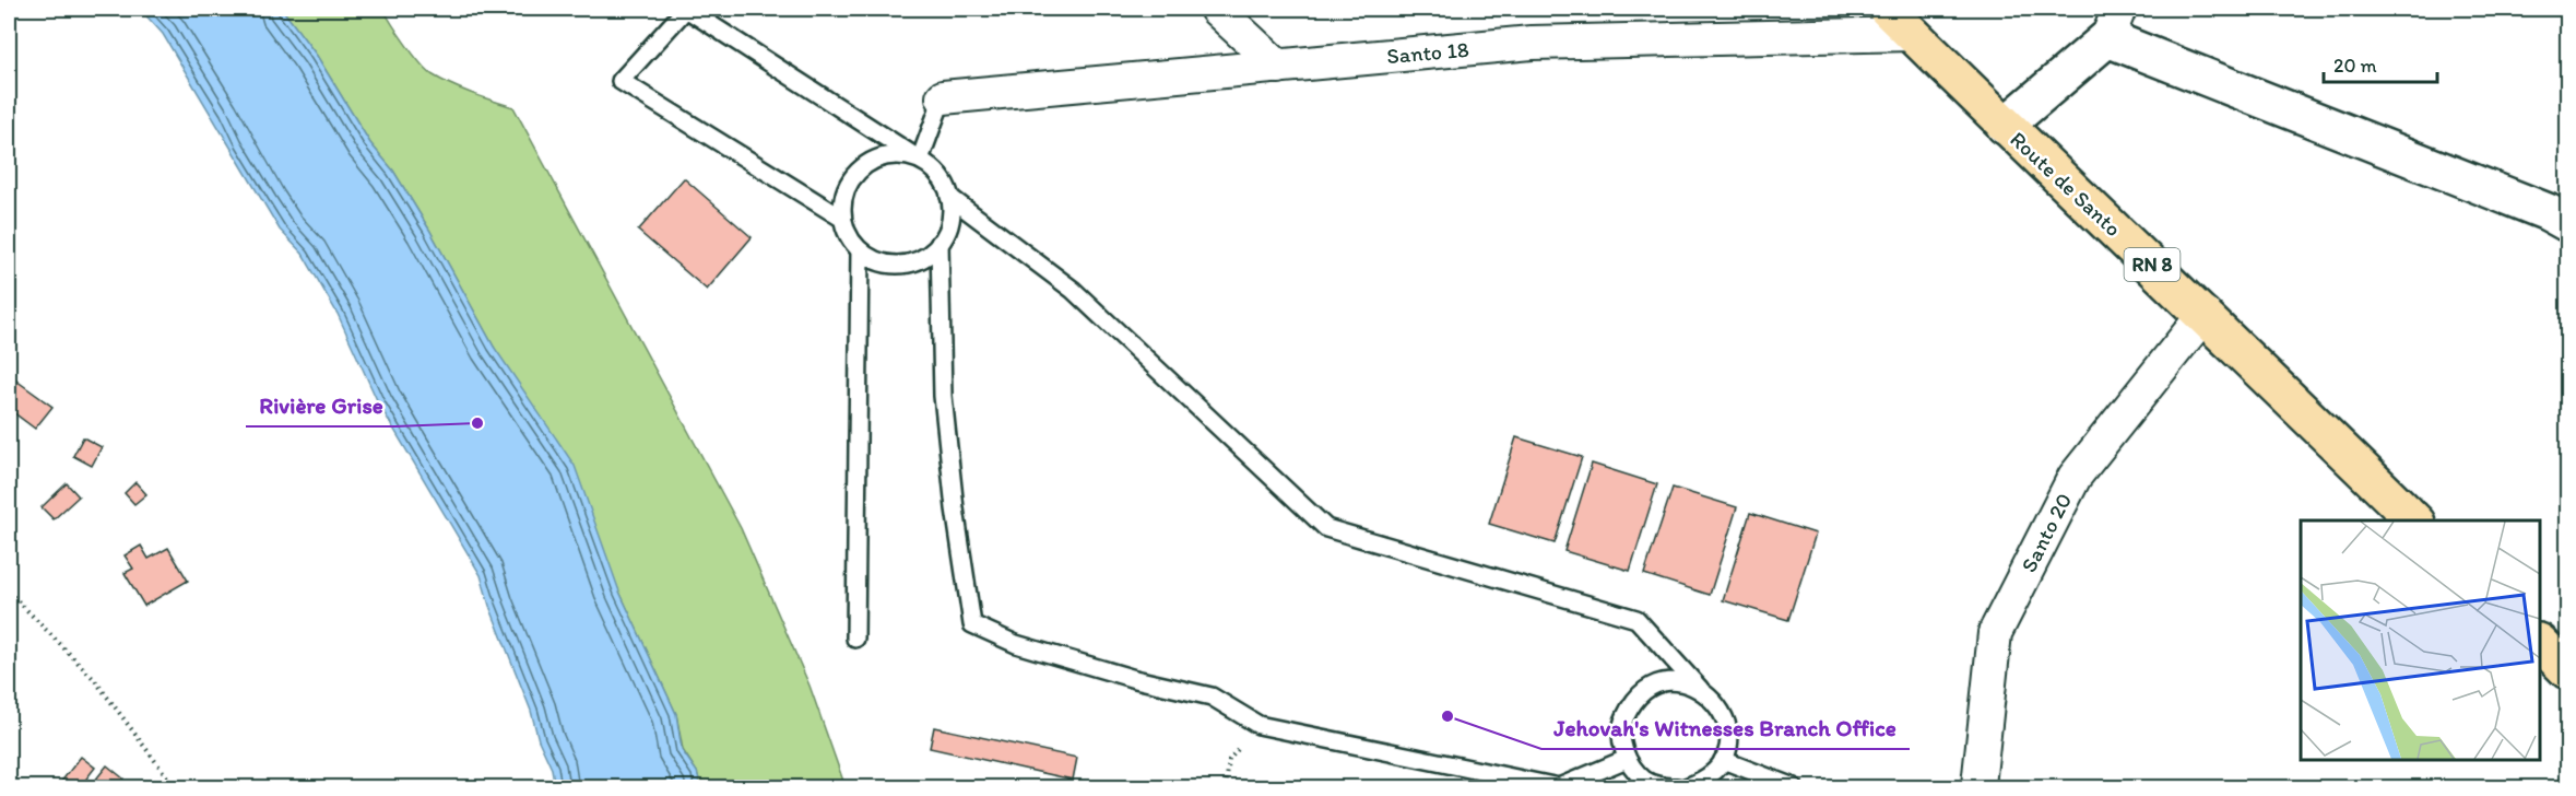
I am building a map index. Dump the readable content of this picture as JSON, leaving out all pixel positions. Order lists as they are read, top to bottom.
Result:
{
  "streets": {
    "main road": ["Route de Santo", "RN 8"],
    "street": ["Santo 18", "Santo 20"]
  },
  "crossings": [
    ["Santo 18", "Route de Santo"],
    ["Route de Santo", "Santo 20"]
  ],
  "places": ["Rivière Grise", "Jehovah's Witnesses Branch Office"],
  "scale_bar": "20 m"
}
